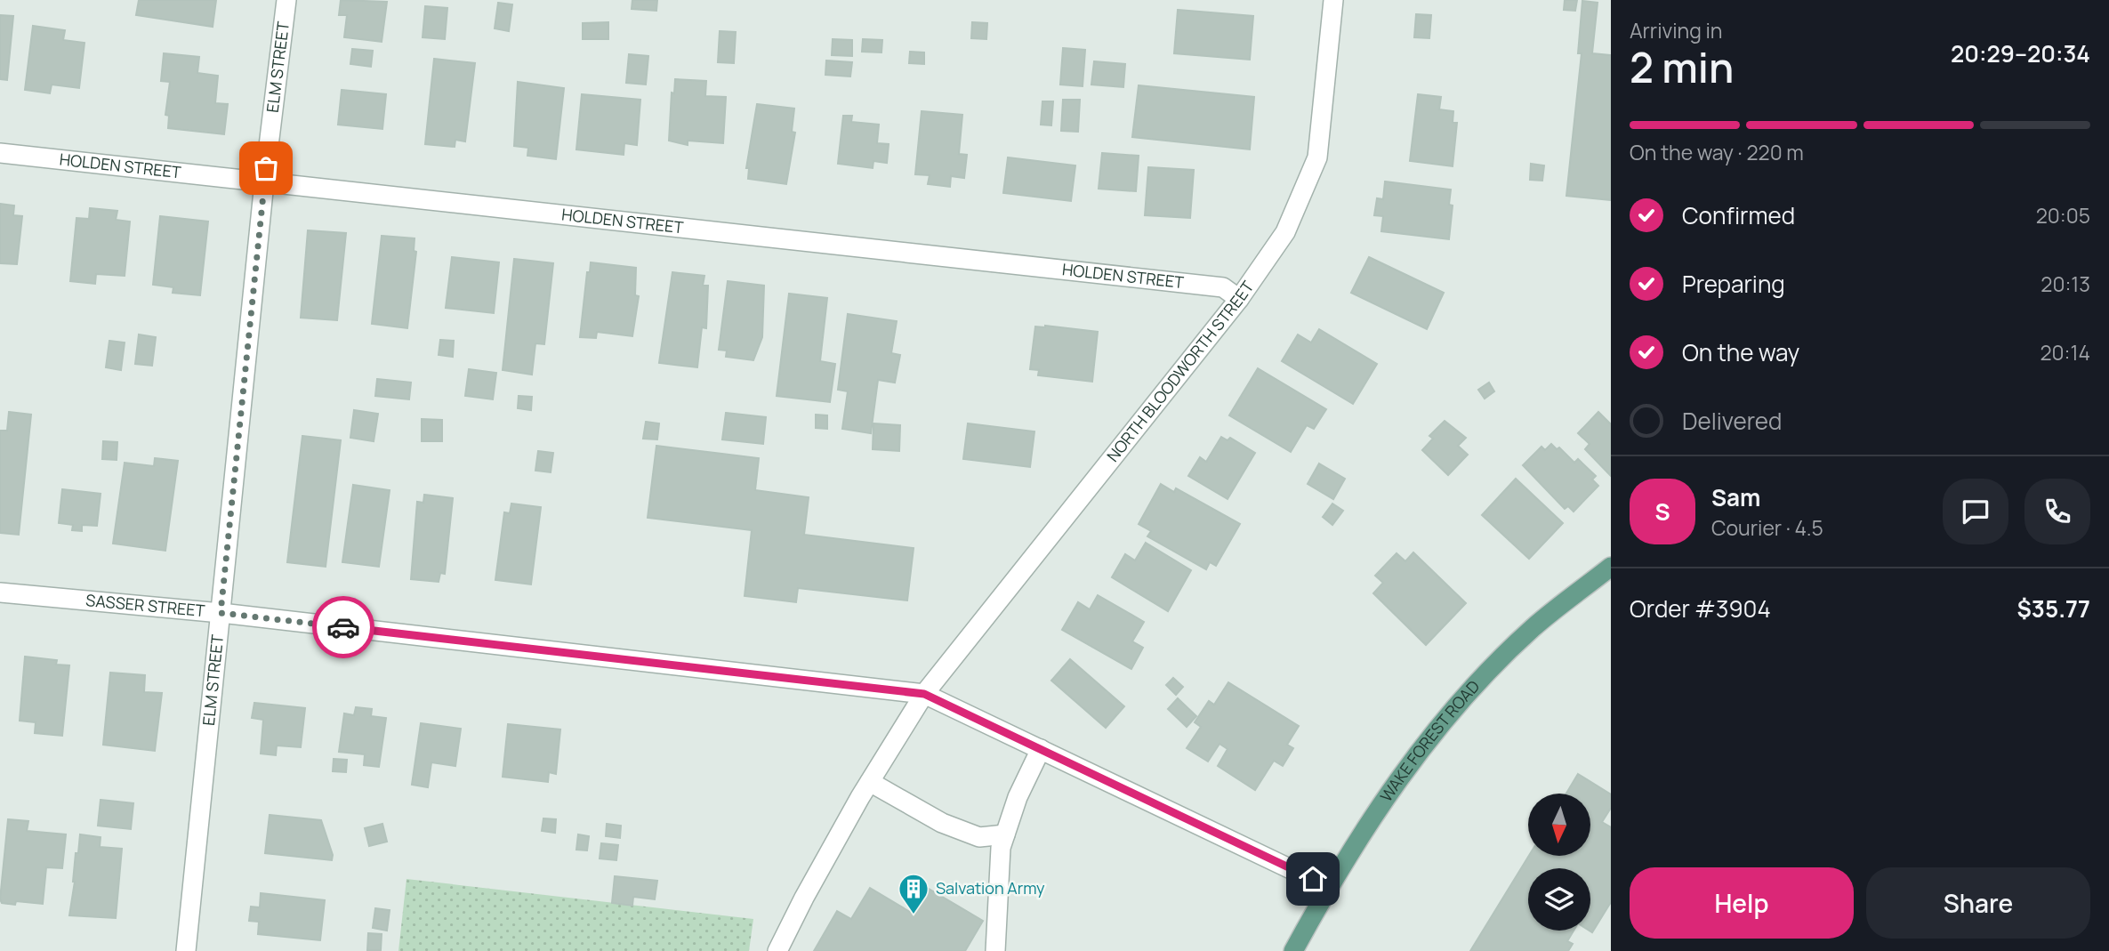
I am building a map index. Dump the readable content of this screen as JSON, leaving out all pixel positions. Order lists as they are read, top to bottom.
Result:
{
  "streets": {
    "main road": ["WAKE FOREST ROAD"],
    "street": [
      "ELM STREET",
      "HOLDEN STREET",
      "NORTH BLOODWORTH STREET",
      "SASSER STREET"
    ]
  },
  "crossings": [
    ["ELM STREET", "HOLDEN STREET"],
    ["ELM STREET", "SASSER STREET"],
    ["HOLDEN STREET", "NORTH BLOODWORTH STREET"],
    ["NORTH BLOODWORTH STREET", "SASSER STREET"],
    ["SASSER STREET", "WAKE FOREST ROAD"]
  ],
  "places": {
    "building": ["Salvation Army"]
  },
  "north": "bottom",
  "page": {
    "heading": ["2 min", "Arriving in", "20:29–20:34"],
    "panel": [
      "Sam",
      "Courier · 4.5",
      "Order #3904",
      "$35.77"
    ],
    "bar": "On the way · 220 m",
    "list": [
      ["Confirmed", "20:05"],
      ["Preparing", "20:13"],
      ["On the way", "20:14"],
      "Delivered"
    ],
    "round": "S",
    "buttons": ["Help", "Share"]
  }
}
